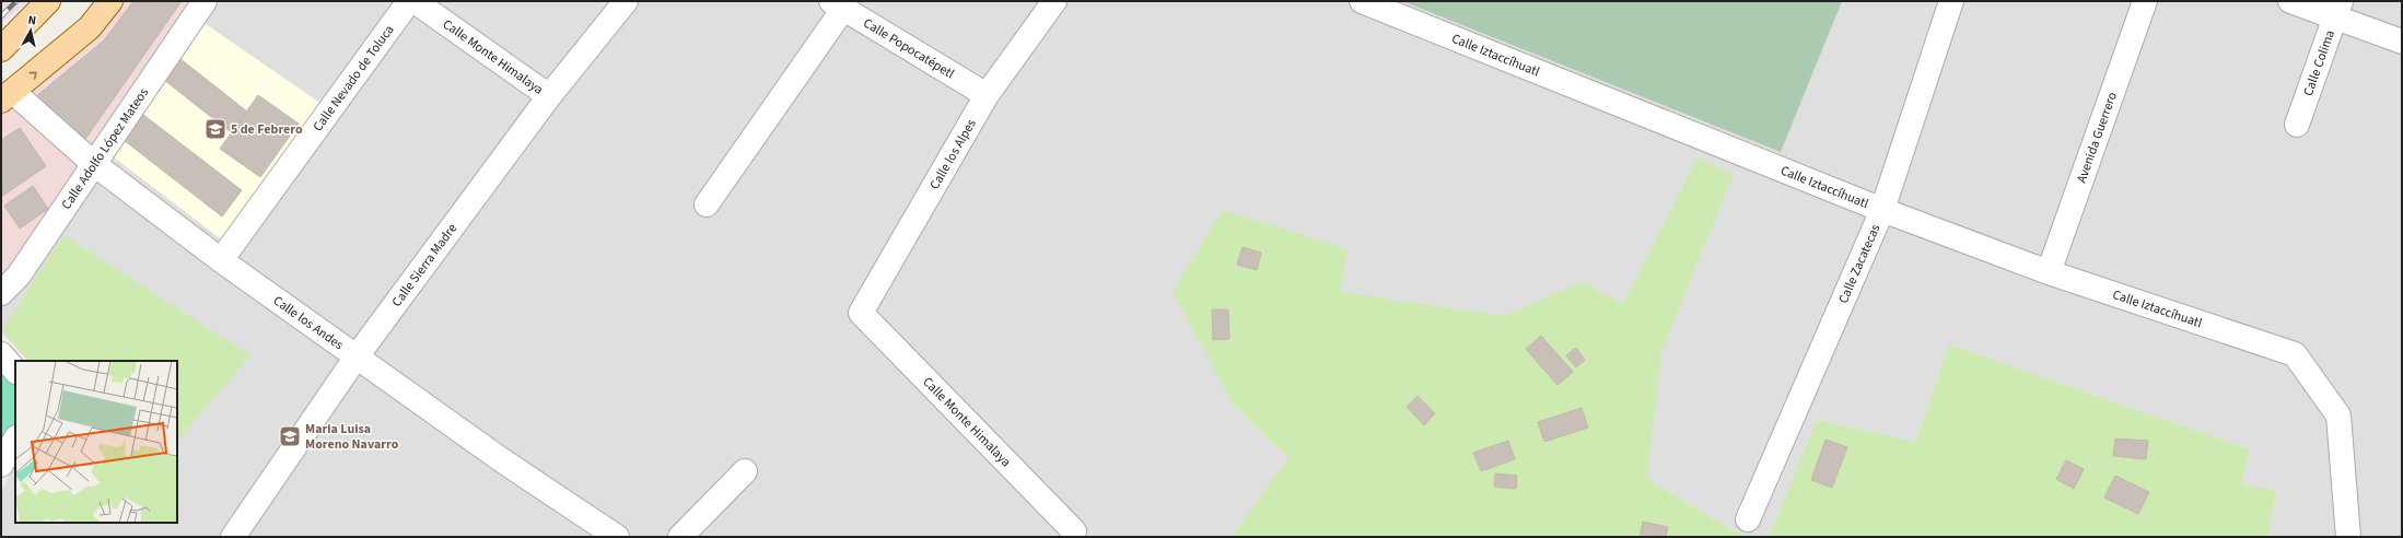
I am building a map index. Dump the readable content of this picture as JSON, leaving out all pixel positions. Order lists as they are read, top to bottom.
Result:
{
  "streets": {
    "street": [
      "Calle Popocatépetl",
      "Calle Iztaccíhuatl",
      "Calle Monte Himalaya",
      "Calle Colima",
      "Calle Nevado de Toluca",
      "Avenida Guerrero",
      "Calle Adolfo López Mateos",
      "Calle los Alpes",
      "Calle Zacatecas",
      "Calle Sierra Madre",
      "Calle los Andes"
    ]
  },
  "crossings": [
    ["Calle Popocatépetl", "Calle los Alpes"],
    ["Calle Iztaccíhuatl", "Avenida Guerrero"],
    ["Calle Iztaccíhuatl", "Calle Zacatecas"],
    ["Calle Monte Himalaya", "Calle los Alpes"],
    ["Calle Monte Himalaya", "Calle Sierra Madre"],
    ["Calle Nevado de Toluca", "Calle los Andes"],
    ["Calle Adolfo López Mateos", "Calle los Andes"],
    ["Calle Sierra Madre", "Calle los Andes"]
  ],
  "places": {
    "school or university": ["5 de Febrero", "Maria Luisa Moreno Navarro"]
  },
  "north": "top"
}
